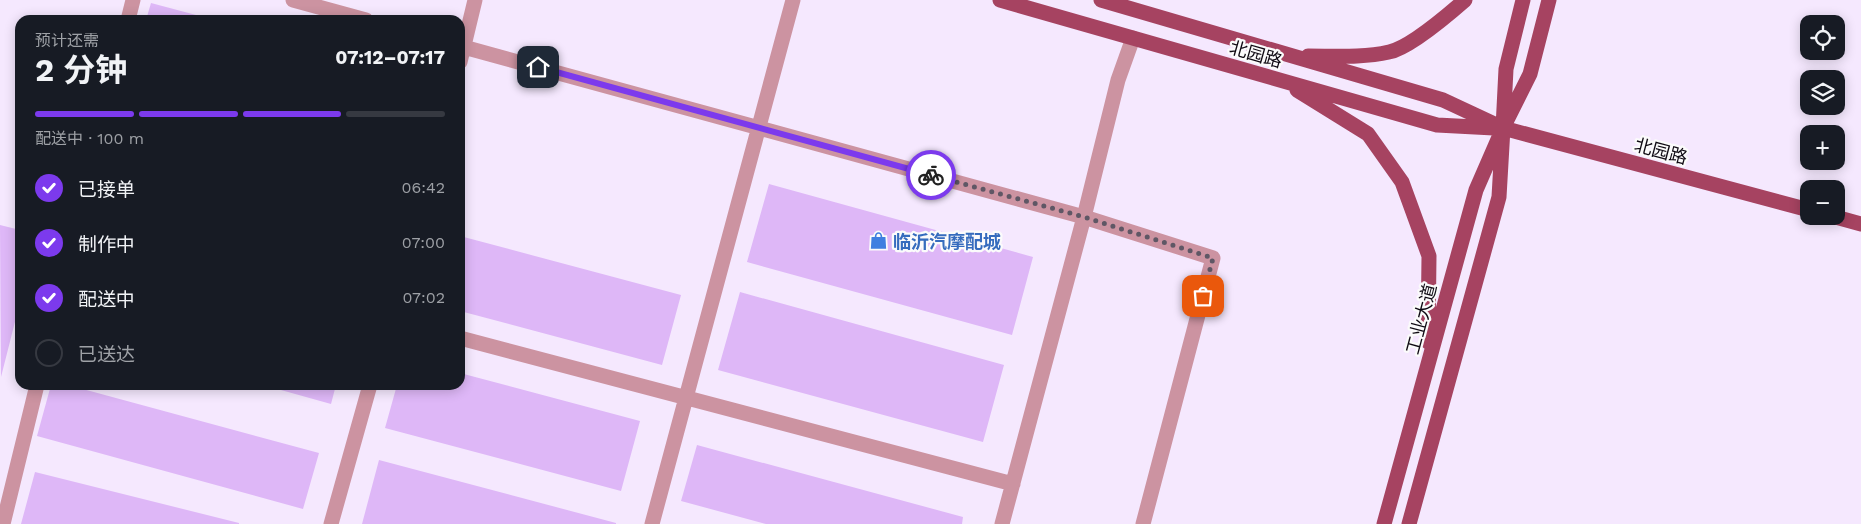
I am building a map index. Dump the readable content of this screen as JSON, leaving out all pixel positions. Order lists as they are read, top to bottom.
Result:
{
  "streets": {
    "main road": ["北园路", "工业大道"]
  },
  "crossings": [
    ["北园路", "工业大道"]
  ],
  "places": {
    "shop": ["临沂汽摩配城"]
  },
  "page": {
    "map_buttons": ["+", "−"],
    "heading": ["2 分钟", "预计还需", "07:12–07:17"],
    "bar": "配送中 · 100 m",
    "list": [
      ["已接单", "06:42"],
      ["制作中", "07:00"],
      ["配送中", "07:02"],
      "已送达"
    ]
  }
}
